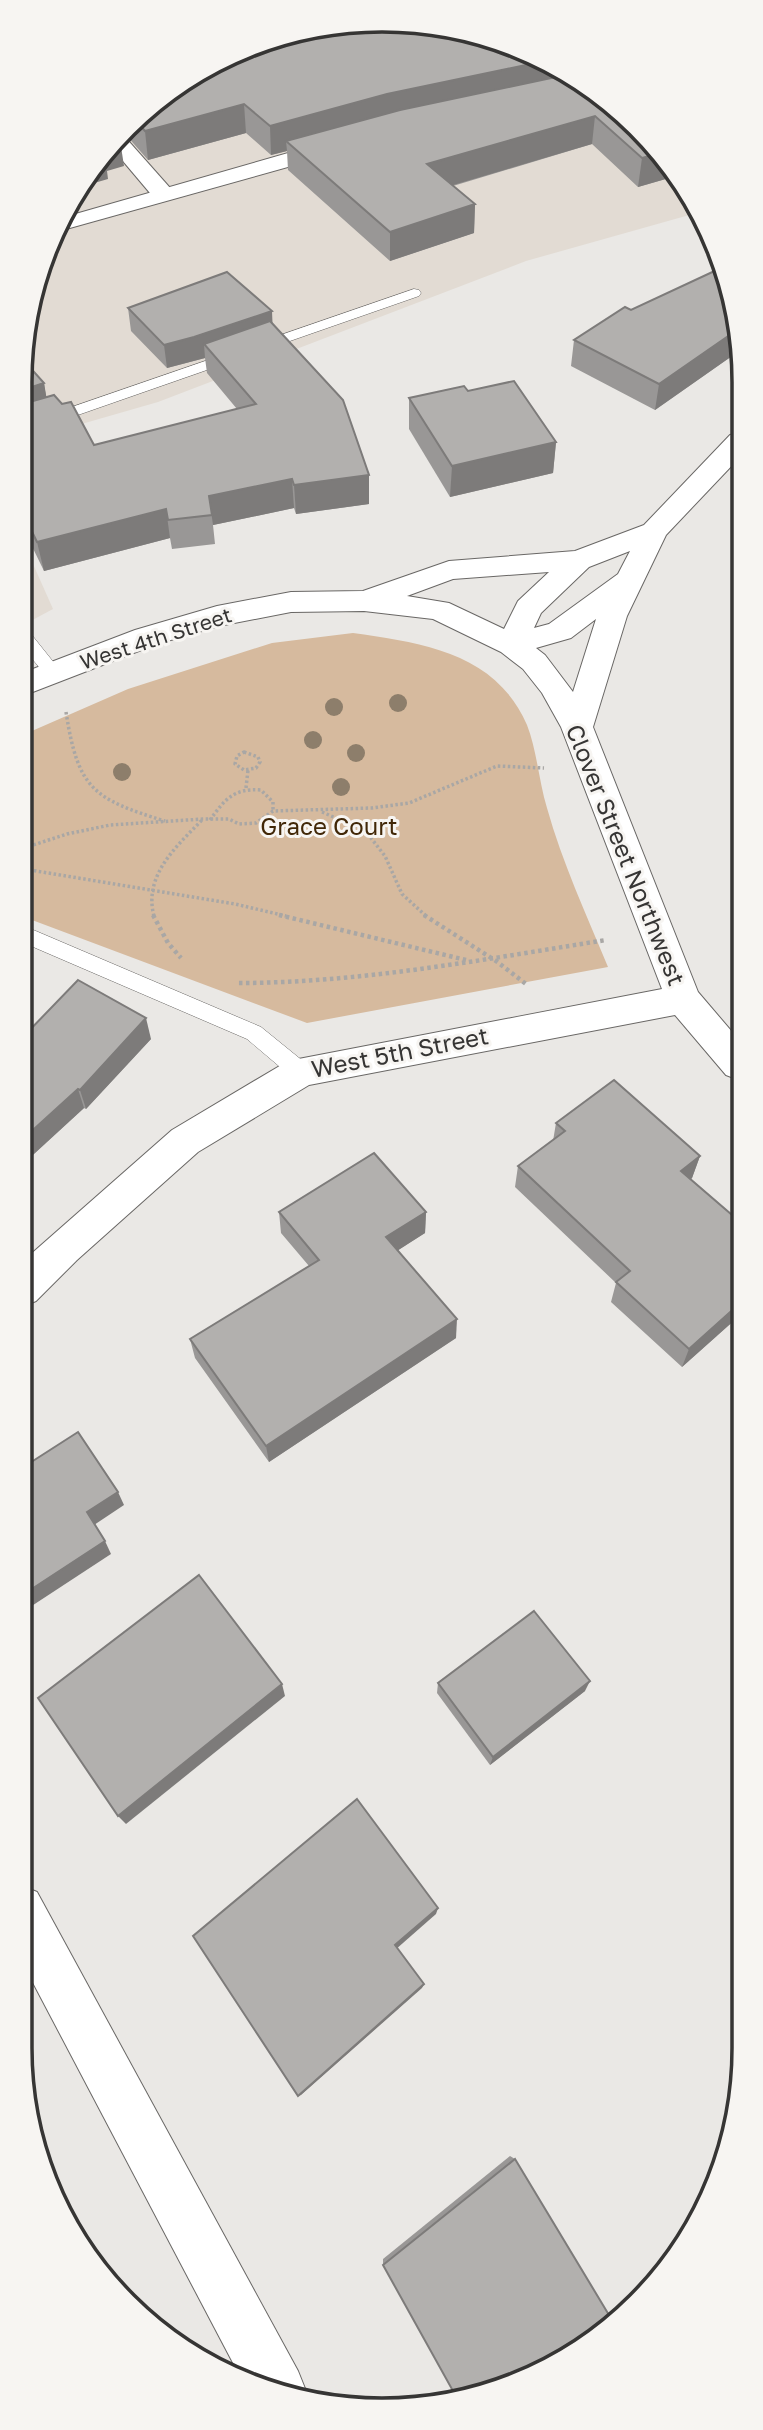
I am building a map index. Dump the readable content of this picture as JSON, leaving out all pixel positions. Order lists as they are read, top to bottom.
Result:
{
  "streets": {
    "street": ["West 4th Street", "Clover Street Northwest", "West 5th Street"]
  },
  "crossings": [
    ["West 4th Street", "Clover Street Northwest"],
    ["Clover Street Northwest", "West 5th Street"]
  ],
  "parks": ["Grace Court"]
}
